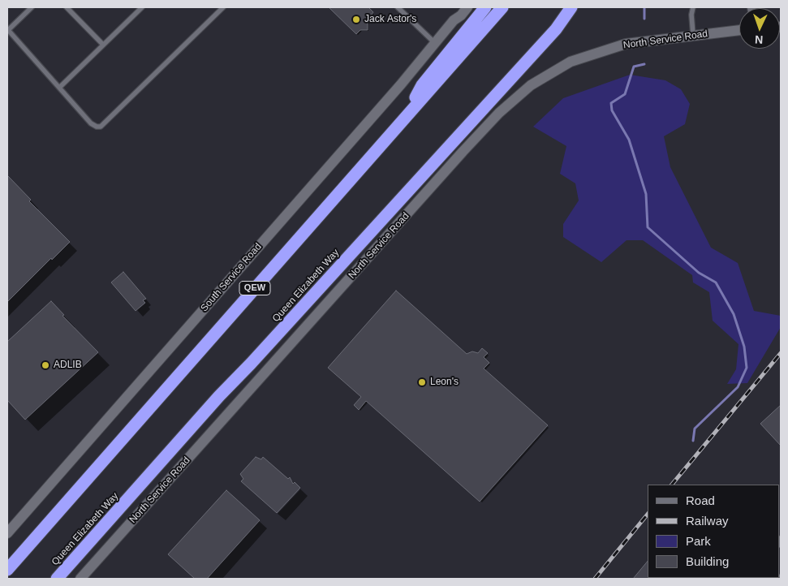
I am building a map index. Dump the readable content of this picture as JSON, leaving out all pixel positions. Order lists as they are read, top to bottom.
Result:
{
  "streets": {
    "highway": ["Queen Elizabeth Way", "QEW"],
    "street": ["North Service Road", "South Service Road"]
  },
  "places": ["Jack Astor's", "ADLIB", "Leon's"],
  "legend": [
    "Road",
    "Railway",
    "Park",
    "Building"
  ],
  "north": "bottom"
}
